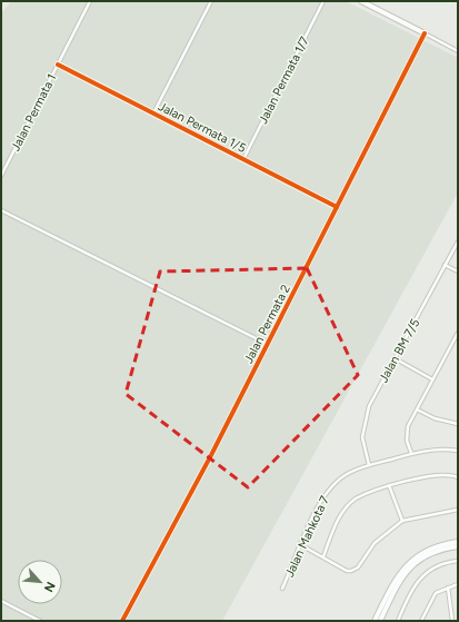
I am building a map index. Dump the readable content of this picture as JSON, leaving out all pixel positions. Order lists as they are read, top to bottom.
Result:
{
  "streets": {
    "street": [
      "Jalan Permata 1/7",
      "Jalan Permata 1",
      "Jalan Permata 1/5",
      "Jalan Permata 2",
      "Jalan BM 7/5",
      "Jalan Mahkota 7"
    ]
  },
  "crossings": [
    ["Jalan Permata 1/7", "Jalan Permata 1/5"],
    ["Jalan Permata 1", "Jalan Permata 1/5"],
    ["Jalan Permata 1/5", "Jalan Permata 2"],
    ["Jalan BM 7/5", "Jalan Mahkota 7"]
  ],
  "north": "bottom right"
}
